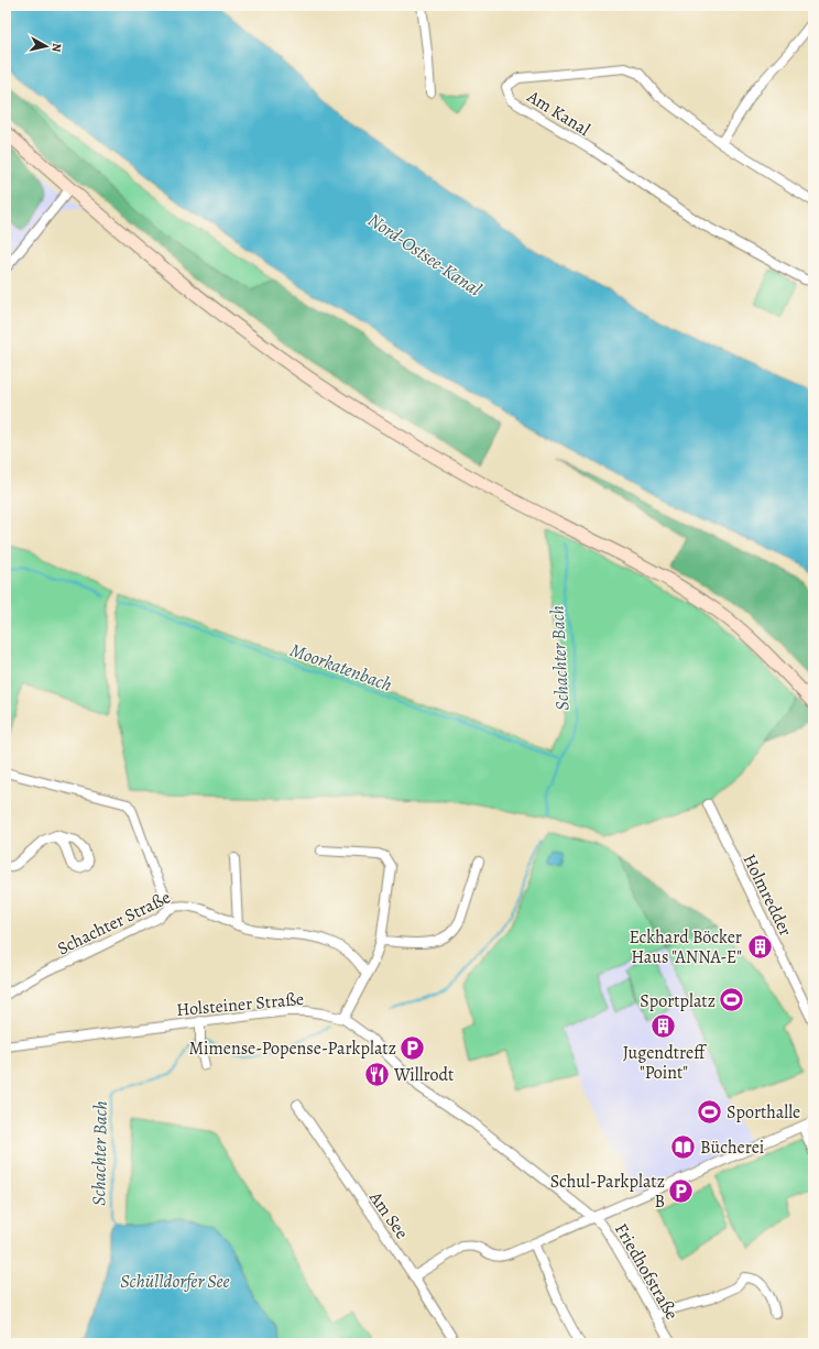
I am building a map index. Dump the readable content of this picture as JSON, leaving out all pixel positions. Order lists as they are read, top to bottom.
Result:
{
  "streets": {
    "street": [
      "Am Kanal",
      "Holmredder",
      "Schachter Straße",
      "Holsteiner Straße",
      "Am See",
      "Friedhofstraße"
    ]
  },
  "crossings": [
    ["Holsteiner Straße", "Friedhofstraße"]
  ],
  "water": [
    "Nord-Ostsee-Kanal",
    "Schachter Bach",
    "Moorkatenbach",
    "Schülldorfer See"
  ],
  "places": {
    "building": ["Eckhard Böcker Haus \"ANNA-E\"", "Jugendtreff \"Point\""],
    "sports": ["Sportplatz", "Sporthalle"],
    "parking": ["Mimense-Popense-Parkplatz", "Schul-Parkplatz B"],
    "restaurant": ["Willrodt"],
    "library": ["Bücherei"]
  },
  "north": "right"
}
